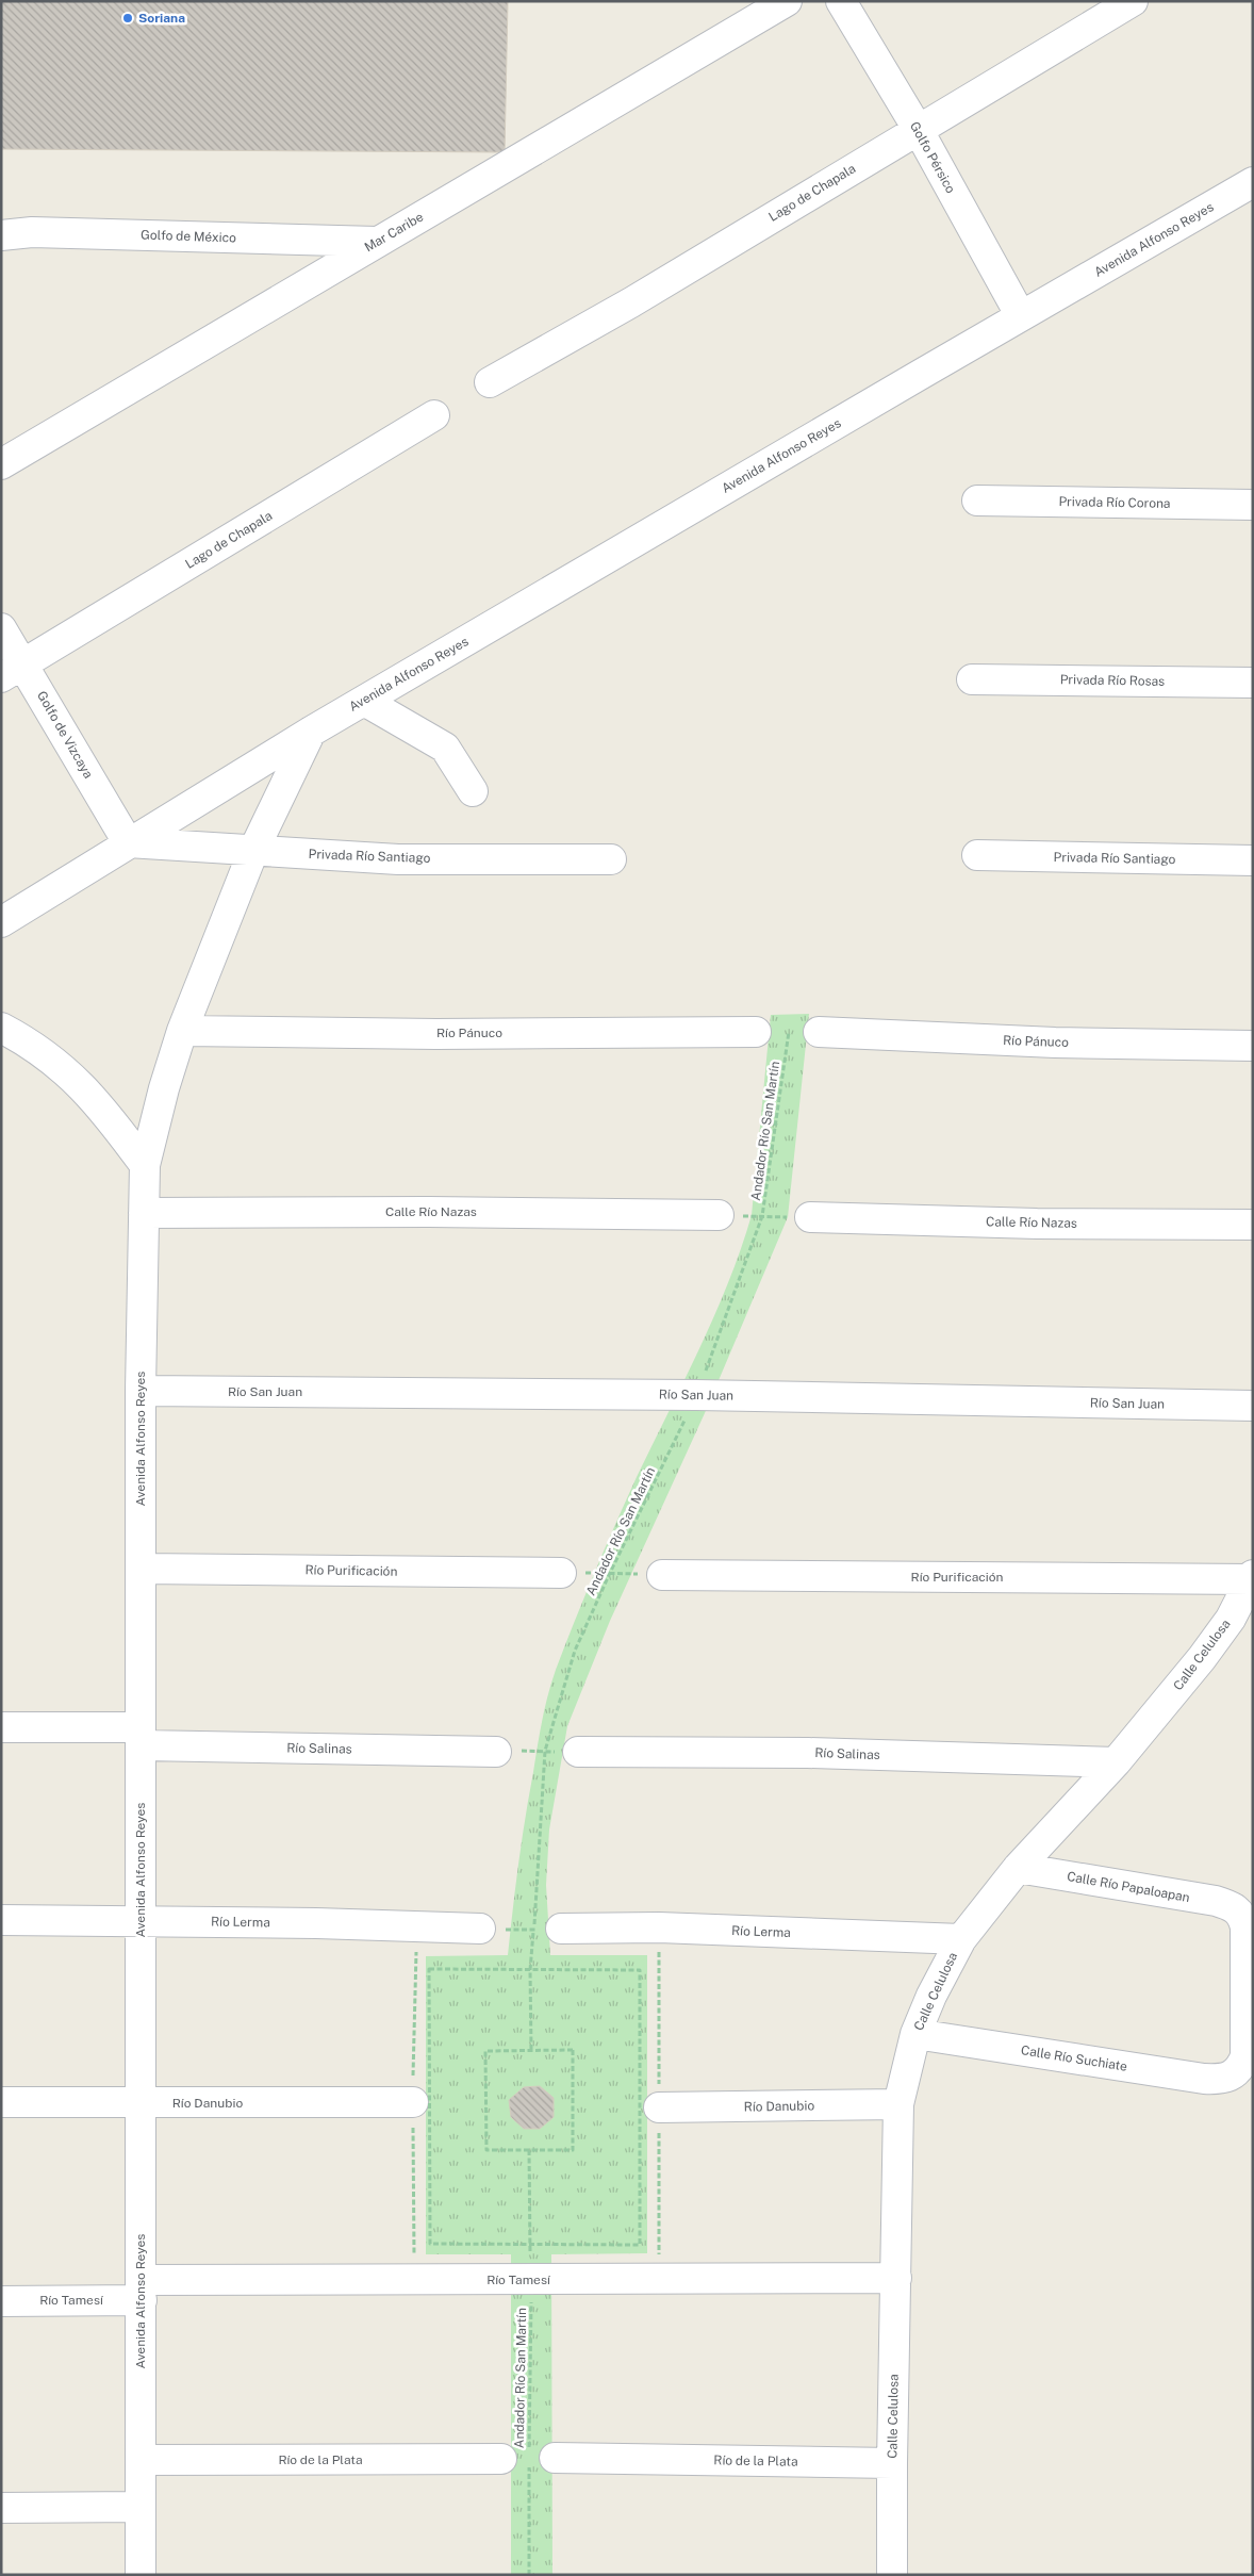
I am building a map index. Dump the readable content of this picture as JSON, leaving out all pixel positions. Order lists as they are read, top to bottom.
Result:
{
  "streets": {
    "street": [
      "Golfo Pérsico",
      "Lago de Chapala",
      "Mar Caribe",
      "Golfo de México",
      "Avenida Alfonso Reyes",
      "Privada Río Corona",
      "Privada Río Rosas",
      "Golfo de Vizcaya",
      "Privada Río Santiago",
      "Río Pánuco",
      "Calle Río Nazas",
      "Río San Juan",
      "Río Purificación",
      "Calle Celulosa",
      "Río Salinas",
      "Calle Río Papaloapan",
      "Río Lerma",
      "Calle Río Suchiate",
      "Río Danubio",
      "Río Tamesí",
      "Río de la Plata"
    ],
    "path": ["Andador Río San Martín"]
  },
  "crossings": [
    ["Golfo Pérsico", "Lago de Chapala"],
    ["Golfo Pérsico", "Avenida Alfonso Reyes"],
    ["Lago de Chapala", "Golfo de Vizcaya"],
    ["Mar Caribe", "Golfo de México"],
    ["Avenida Alfonso Reyes", "Golfo de Vizcaya"],
    ["Avenida Alfonso Reyes", "Privada Río Santiago"],
    ["Avenida Alfonso Reyes", "Río Pánuco"],
    ["Avenida Alfonso Reyes", "Calle Río Nazas"],
    ["Avenida Alfonso Reyes", "Río San Juan"],
    ["Avenida Alfonso Reyes", "Río Purificación"],
    ["Avenida Alfonso Reyes", "Río Salinas"],
    ["Avenida Alfonso Reyes", "Río Lerma"],
    ["Avenida Alfonso Reyes", "Río Danubio"],
    ["Avenida Alfonso Reyes", "Río Tamesí"],
    ["Avenida Alfonso Reyes", "Río de la Plata"],
    ["Golfo de Vizcaya", "Privada Río Santiago"],
    ["Andador Río San Martín", "Río San Juan"],
    ["Andador Río San Martín", "Río Lerma"],
    ["Andador Río San Martín", "Río Tamesí"],
    ["Andador Río San Martín", "Río de la Plata"],
    ["Río Purificación", "Calle Celulosa"],
    ["Calle Celulosa", "Río Salinas"],
    ["Calle Celulosa", "Calle Río Papaloapan"],
    ["Calle Celulosa", "Río Lerma"],
    ["Calle Celulosa", "Calle Río Suchiate"],
    ["Calle Celulosa", "Río Danubio"],
    ["Calle Celulosa", "Río Tamesí"],
    ["Calle Celulosa", "Río de la Plata"],
    ["Calle Río Papaloapan", "Calle Río Suchiate"]
  ],
  "places": ["Soriana"]
}
